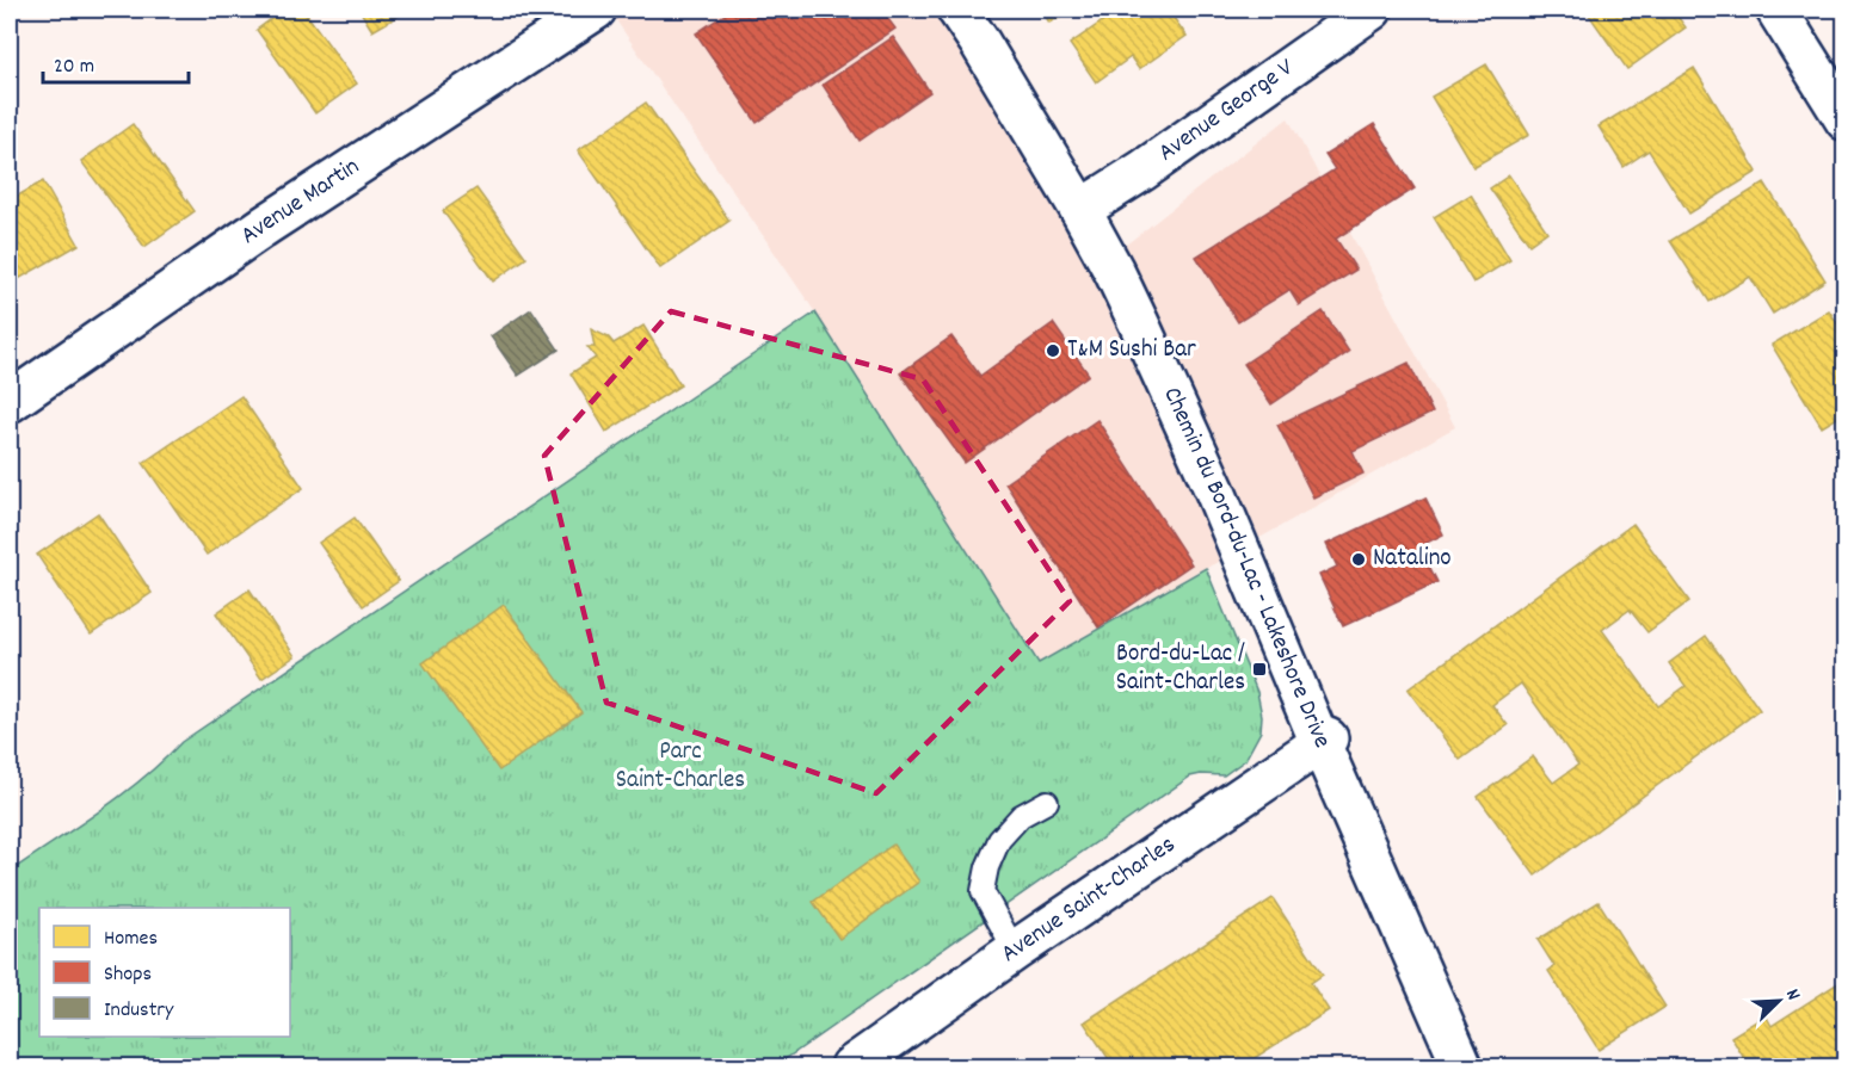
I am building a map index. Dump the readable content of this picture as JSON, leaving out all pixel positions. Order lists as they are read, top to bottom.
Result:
{
  "streets": {
    "street": [
      "Avenue George V",
      "Avenue Martin",
      "Chemin du Bord-du-Lac - Lakeshore Drive",
      "Avenue Saint-Charles"
    ]
  },
  "crossings": [
    ["Avenue George V", "Chemin du Bord-du-Lac - Lakeshore Drive"],
    ["Chemin du Bord-du-Lac - Lakeshore Drive", "Avenue Saint-Charles"]
  ],
  "parks": ["Parc Saint-Charles"],
  "places": {
    "other": ["T&M Sushi Bar", "Natalino"],
    "transit": ["Bord-du-Lac / Saint-Charles"]
  },
  "legend": ["Homes", "Shops", "Industry"],
  "scale_bar": "20 m",
  "north": "top right"
}
